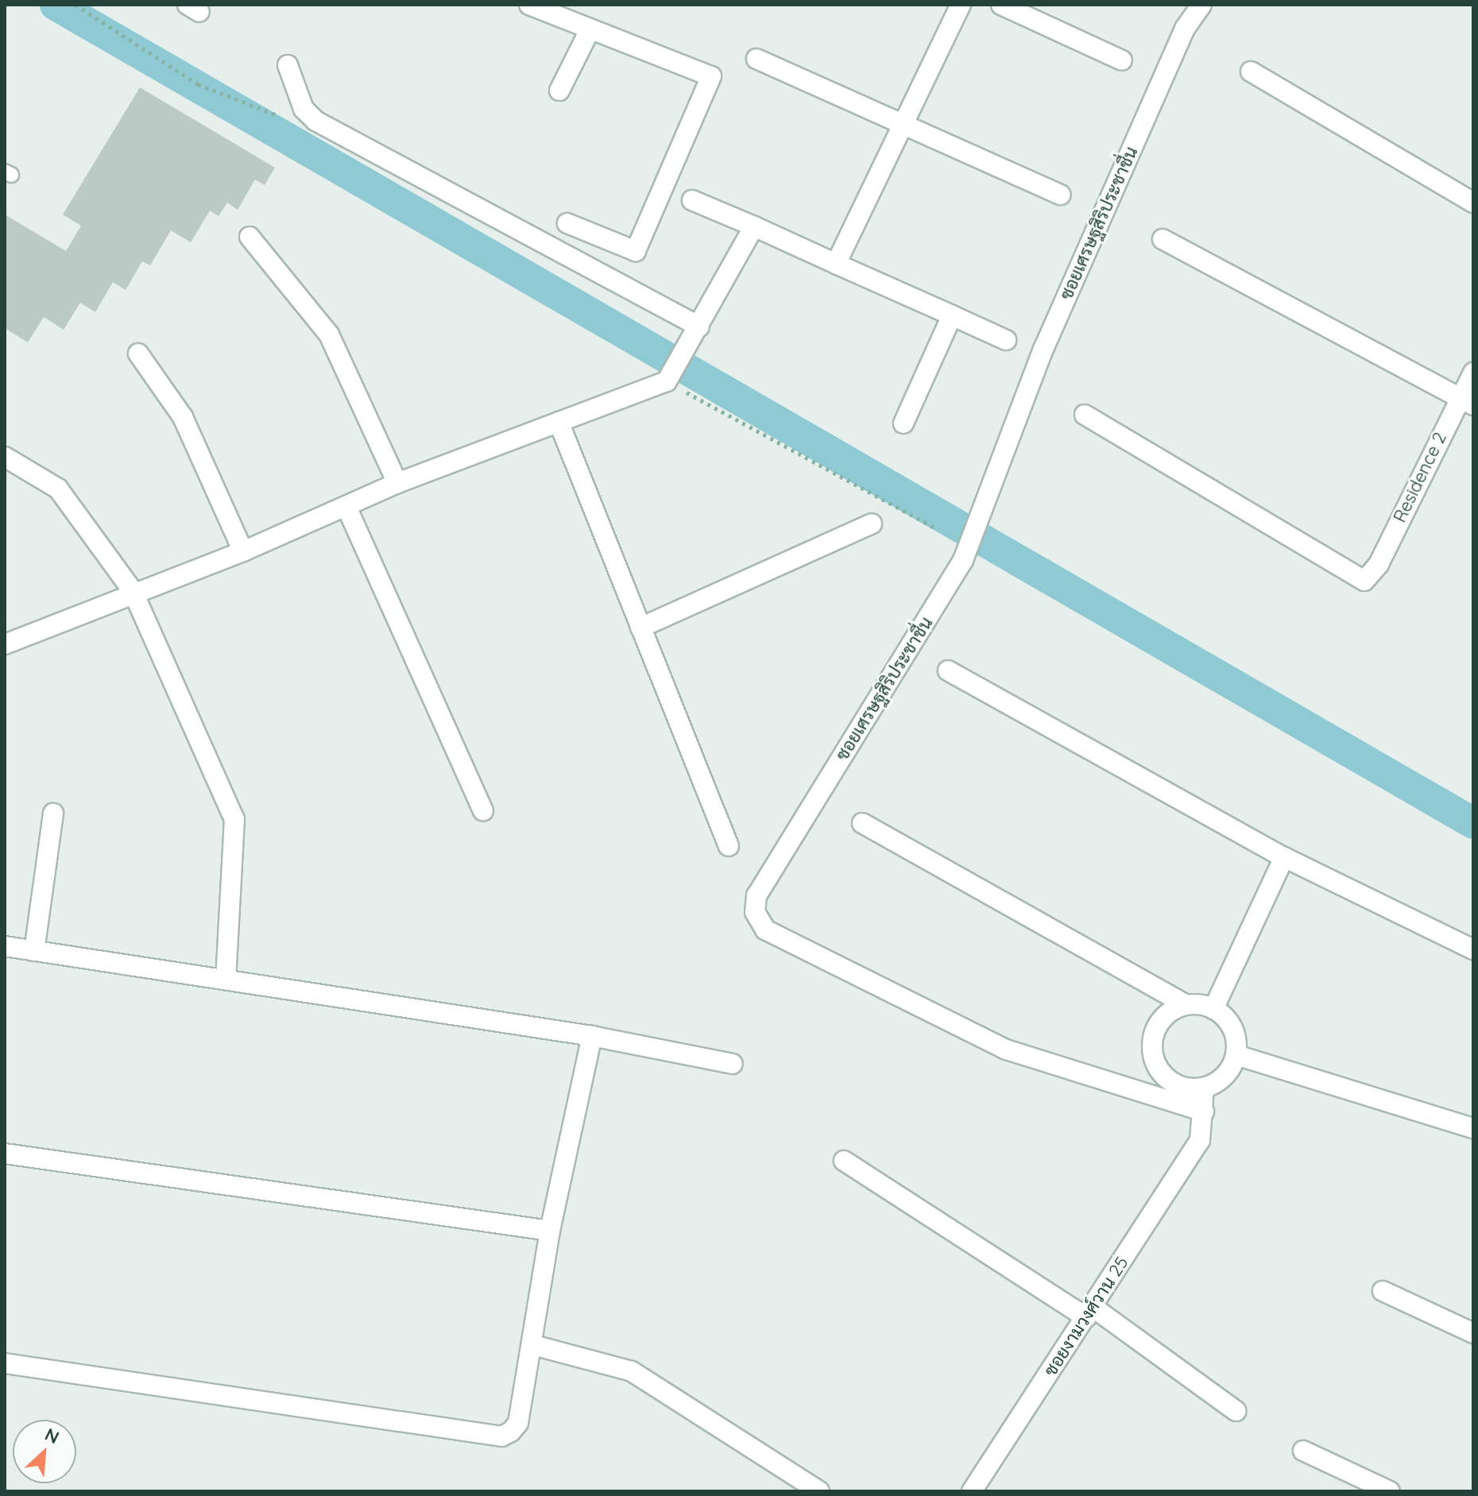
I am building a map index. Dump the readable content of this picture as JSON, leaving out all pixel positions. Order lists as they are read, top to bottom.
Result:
{
  "streets": {
    "street": ["ซอยเศรษฐสิริประชาชื่น", "Residence 2", "ซอยงามวงศ์วาน 25"]
  },
  "crossings": [
    ["ซอยเศรษฐสิริประชาชื่น", "ซอยงามวงศ์วาน 25"]
  ],
  "north": "top right"
}
